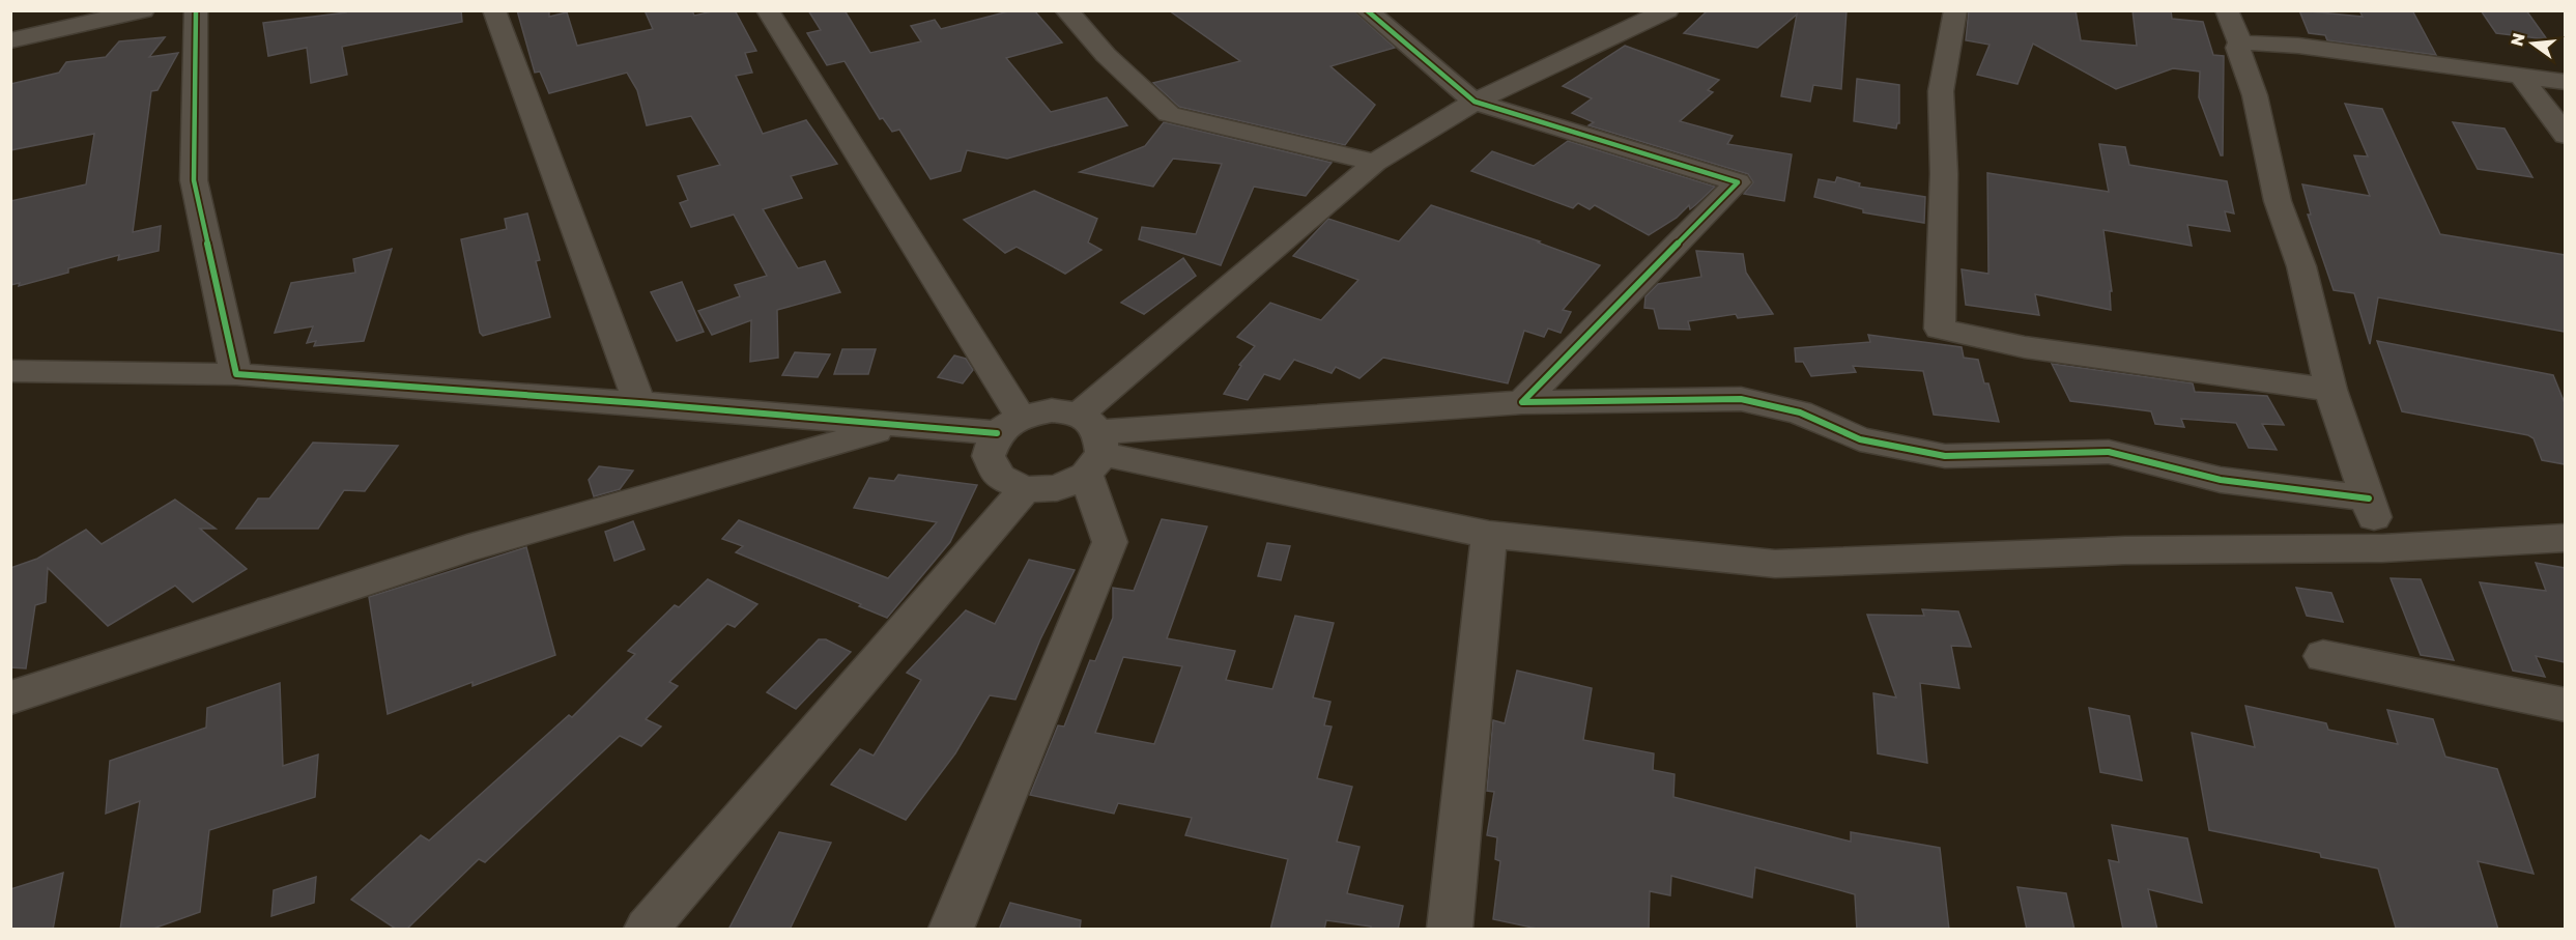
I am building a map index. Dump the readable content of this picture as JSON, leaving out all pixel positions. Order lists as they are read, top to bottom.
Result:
{
  "north": "left"
}
